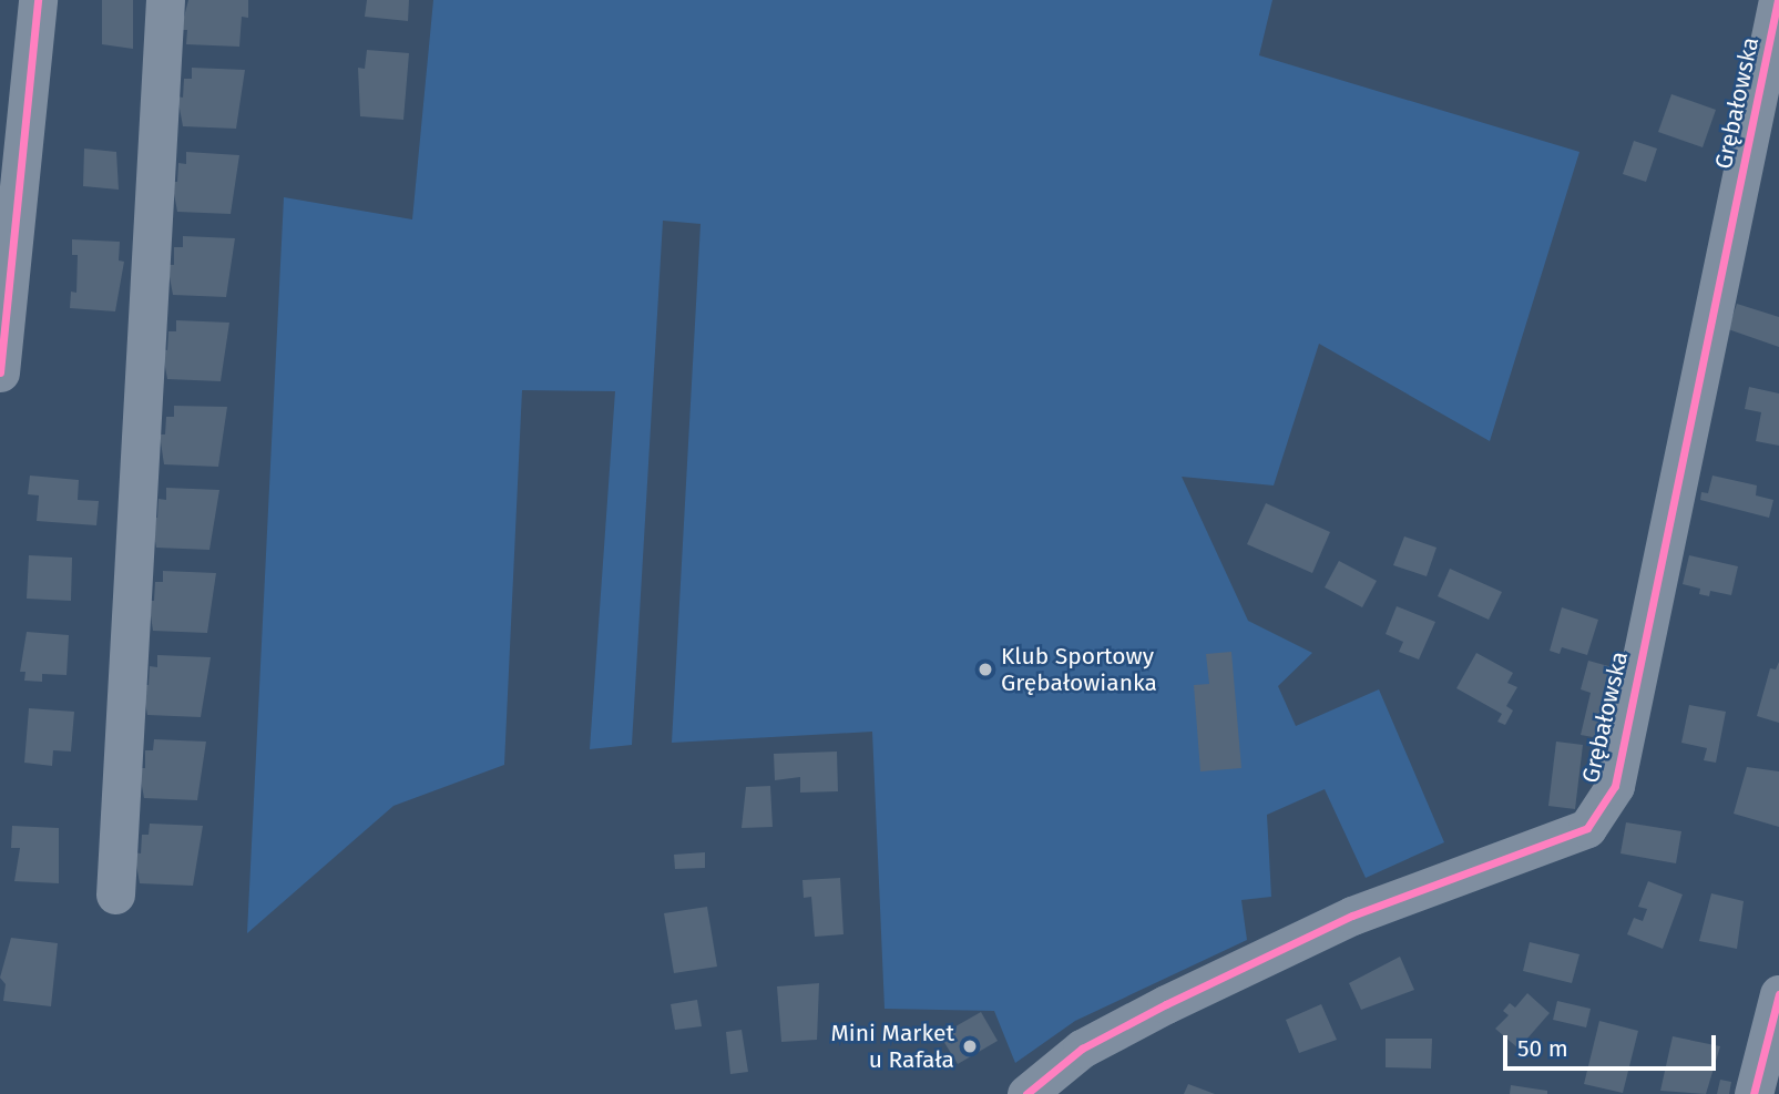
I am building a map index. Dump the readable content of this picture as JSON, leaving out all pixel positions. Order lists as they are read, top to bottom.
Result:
{
  "streets": {
    "street": ["Grębałowska"]
  },
  "places": ["Klub Sportowy Grębałowianka", "Mini Market u Rafała"],
  "scale_bar": "50 m"
}
